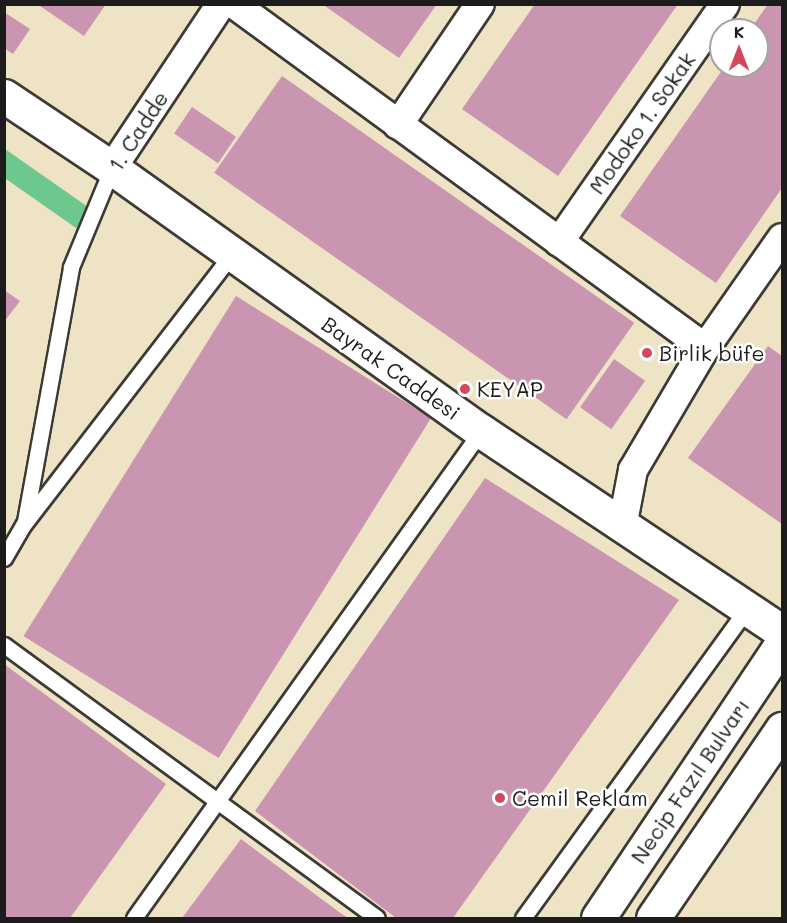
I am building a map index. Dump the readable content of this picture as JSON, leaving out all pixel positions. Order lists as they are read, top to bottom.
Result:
{
  "streets": {
    "main road": ["Bayrak Caddesi", "Necip Fazıl Bulvarı"],
    "street": ["Modoko 1. Sokak", "1. Cadde"]
  },
  "crossings": [
    ["1. Cadde", "Bayrak Caddesi"]
  ],
  "places": ["Birlik büfe", "KEYAP", "Cemil Reklam"],
  "north": "top"
}
